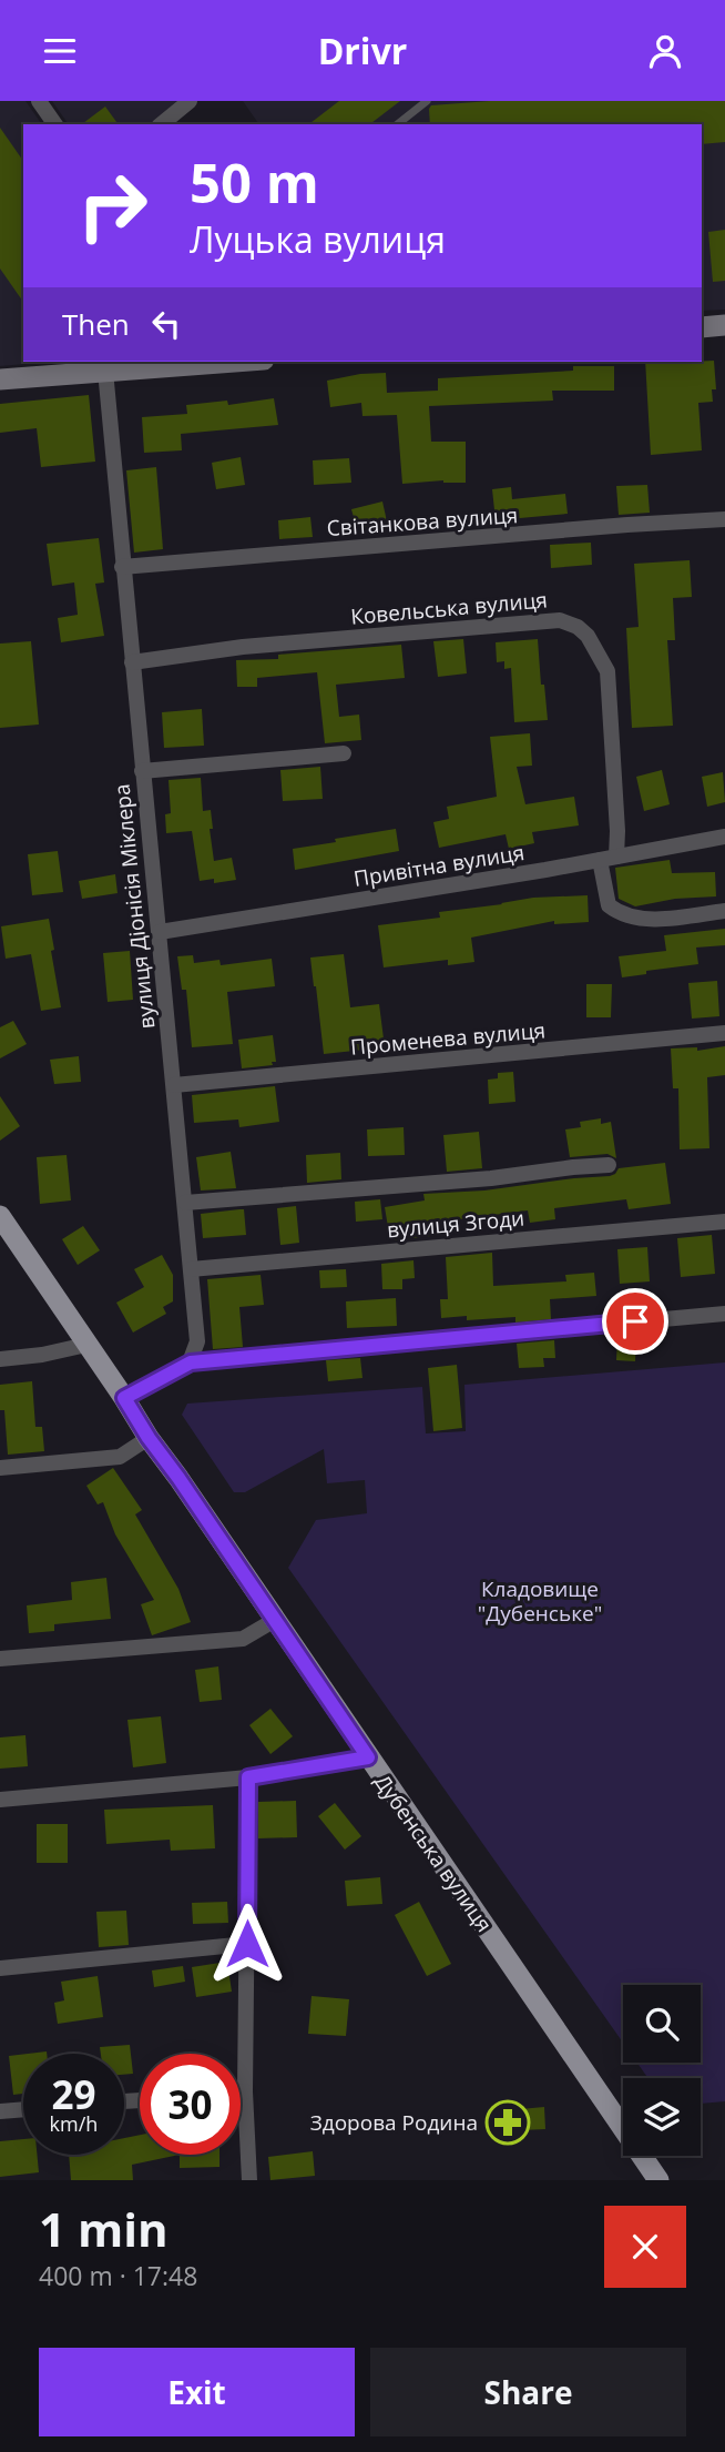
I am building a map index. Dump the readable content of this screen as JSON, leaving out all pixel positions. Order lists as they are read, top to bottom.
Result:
{
  "streets": {
    "main road": ["Дубенська вулиця"],
    "street": [
      "Світанкова вулиця",
      "Ковельська вулиця",
      "Привітна вулиця",
      "вулиця Діонісія Міклера",
      "Променева вулиця",
      "вулиця Згоди"
    ]
  },
  "crossings": [
    ["Світанкова вулиця", "вулиця Діонісія Міклера"],
    ["Ковельська вулиця", "Привітна вулиця"],
    ["Ковельська вулиця", "вулиця Діонісія Міклера"],
    ["Привітна вулиця", "вулиця Діонісія Міклера"],
    ["вулиця Діонісія Міклера", "Променева вулиця"],
    ["вулиця Діонісія Міклера", "вулиця Згоди"]
  ],
  "parks": ["Кладовище \"Дубенське\""],
  "places": {
    "pharmacy": ["Здорова Родина"]
  },
  "page": {
    "header": "Drivr",
    "turn": ["50 m", "Луцька вулиця"],
    "then": "Then",
    "speed": "29 km/h",
    "limit": "30",
    "heading": ["1 min", "400 m · 17:48"],
    "buttons": ["Exit", "Share"]
  }
}
